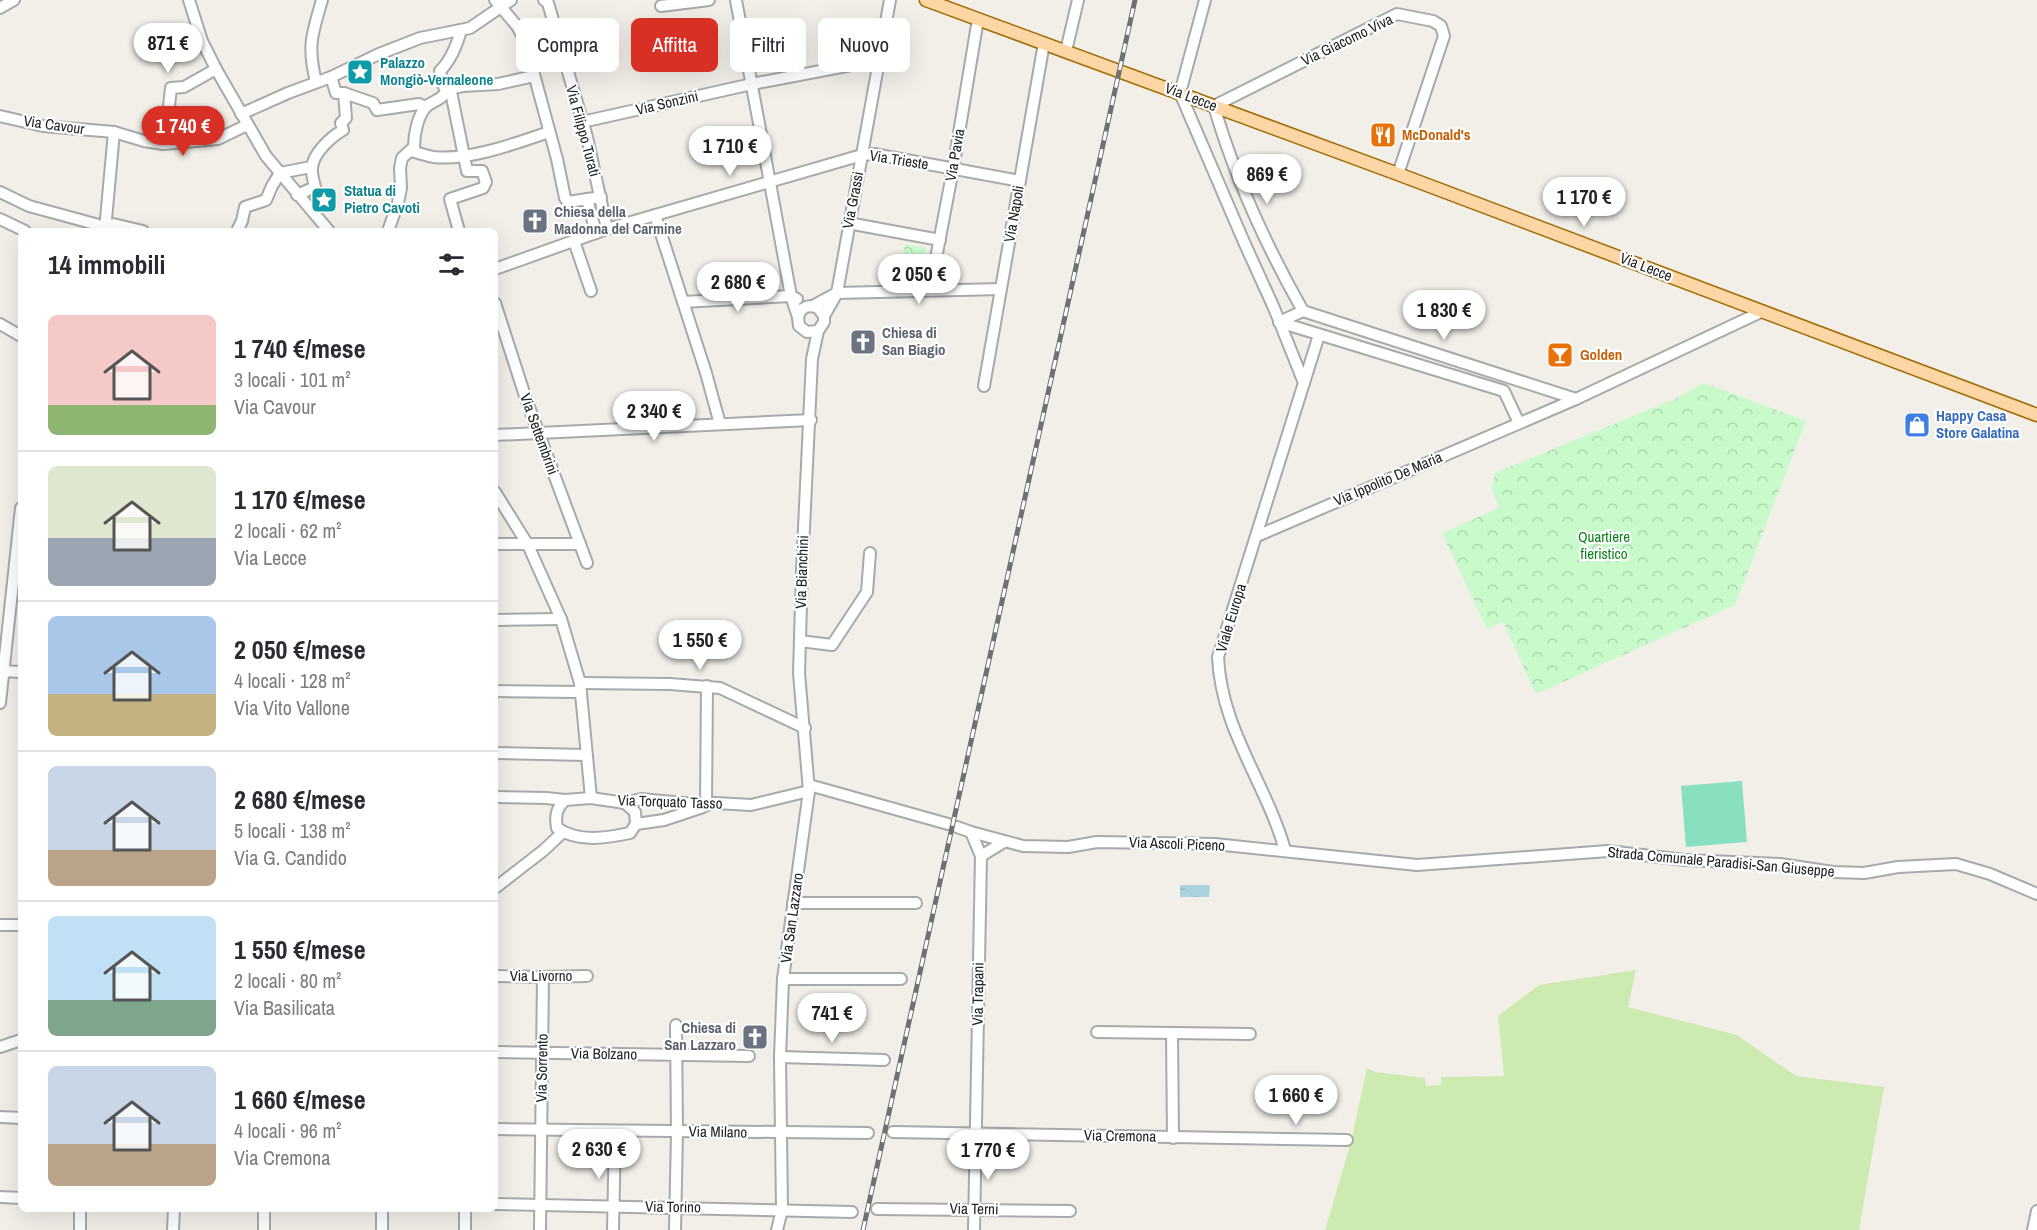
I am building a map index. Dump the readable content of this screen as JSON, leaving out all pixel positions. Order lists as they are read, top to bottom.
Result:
{
  "streets": {
    "main road": ["Via Lecce"],
    "street": [
      "Via Giacomo Viva",
      "Via Sonzini",
      "Via Cavour",
      "Via Filippo Turati",
      "Via Pavia",
      "Via Trieste",
      "Via Grassi",
      "Via Napoli",
      "Via Settembrini",
      "Via Ippolito De Maria",
      "Via Bianchini",
      "Viale Europa",
      "Via Torquato Tasso",
      "Via Ascoli Piceno",
      "Strada Comunale Paradisi-San Giuseppe",
      "Via San Lazzaro",
      "Via Livorno",
      "Via Trapani",
      "Via Bolzano",
      "Via Sorrento",
      "Via Milano",
      "Via Cremona",
      "Via Torino",
      "Via Terni"
    ]
  },
  "crossings": [
    ["Via Giacomo Viva", "Via Lecce"],
    ["Via Lecce", "Via Pavia"],
    ["Via Lecce", "Via Napoli"],
    ["Via Lecce", "Via Ippolito De Maria"],
    ["Via Sonzini", "Via Filippo Turati"],
    ["Via Filippo Turati", "Via Trieste"],
    ["Via Pavia", "Via Trieste"],
    ["Via Trieste", "Via Grassi"],
    ["Via Trieste", "Via Napoli"],
    ["Via Ippolito De Maria", "Viale Europa"],
    ["Via Bianchini", "Via Torquato Tasso"],
    ["Via Bianchini", "Via San Lazzaro"],
    ["Viale Europa", "Via Ascoli Piceno"],
    ["Via Torquato Tasso", "Via Ascoli Piceno"],
    ["Via Torquato Tasso", "Via San Lazzaro"],
    ["Via Ascoli Piceno", "Strada Comunale Paradisi-San Giuseppe"],
    ["Via Ascoli Piceno", "Via Trapani"],
    ["Via San Lazzaro", "Via Milano"],
    ["Via San Lazzaro", "Via Torino"],
    ["Via Livorno", "Via Sorrento"],
    ["Via Trapani", "Via Cremona"],
    ["Via Trapani", "Via Terni"],
    ["Via Bolzano", "Via Sorrento"],
    ["Via Sorrento", "Via Milano"],
    ["Via Sorrento", "Via Torino"]
  ],
  "parks": ["Quartiere fieristico"],
  "places": {
    "place": ["Palazzo Mongiò-Vernaleone", "Statua di Pietro Cavoti"],
    "restaurant": ["McDonald's"],
    "church": ["Chiesa della Madonna del Carmine", "Chiesa di San Biagio", "Chiesa di San Lazzaro"],
    "bar": ["Golden"],
    "shop": ["Happy Casa Store Galatina"]
  },
  "page": {
    "chip": [
      "Compra",
      "Affitta",
      "Filtri",
      "Nuovo"
    ],
    "price": [
      "871 €",
      "1 740 €",
      "1 710 €",
      "869 €",
      "1 170 €",
      "2 050 €",
      "2 680 €",
      "1 830 €",
      "2 340 €",
      "1 550 €",
      "741 €",
      "1 660 €",
      "2 630 €",
      "1 770 €"
    ],
    "heading": "14 immobili",
    "list": [
      {
        "name": "1 740 €/mese",
        "note": "3 locali · 101 m² · Via Cavour"
      },
      {
        "name": "1 170 €/mese",
        "note": "2 locali · 62 m² · Via Lecce"
      },
      {
        "name": "2 050 €/mese",
        "note": "4 locali · 128 m² · Via Vito Vallone"
      },
      {
        "name": "2 680 €/mese",
        "note": "5 locali · 138 m² · Via G. Candido"
      },
      {
        "name": "1 550 €/mese",
        "note": "2 locali · 80 m² · Via Basilicata"
      },
      {
        "name": "1 660 €/mese",
        "note": "4 locali · 96 m² · Via Cremona"
      }
    ]
  }
}
